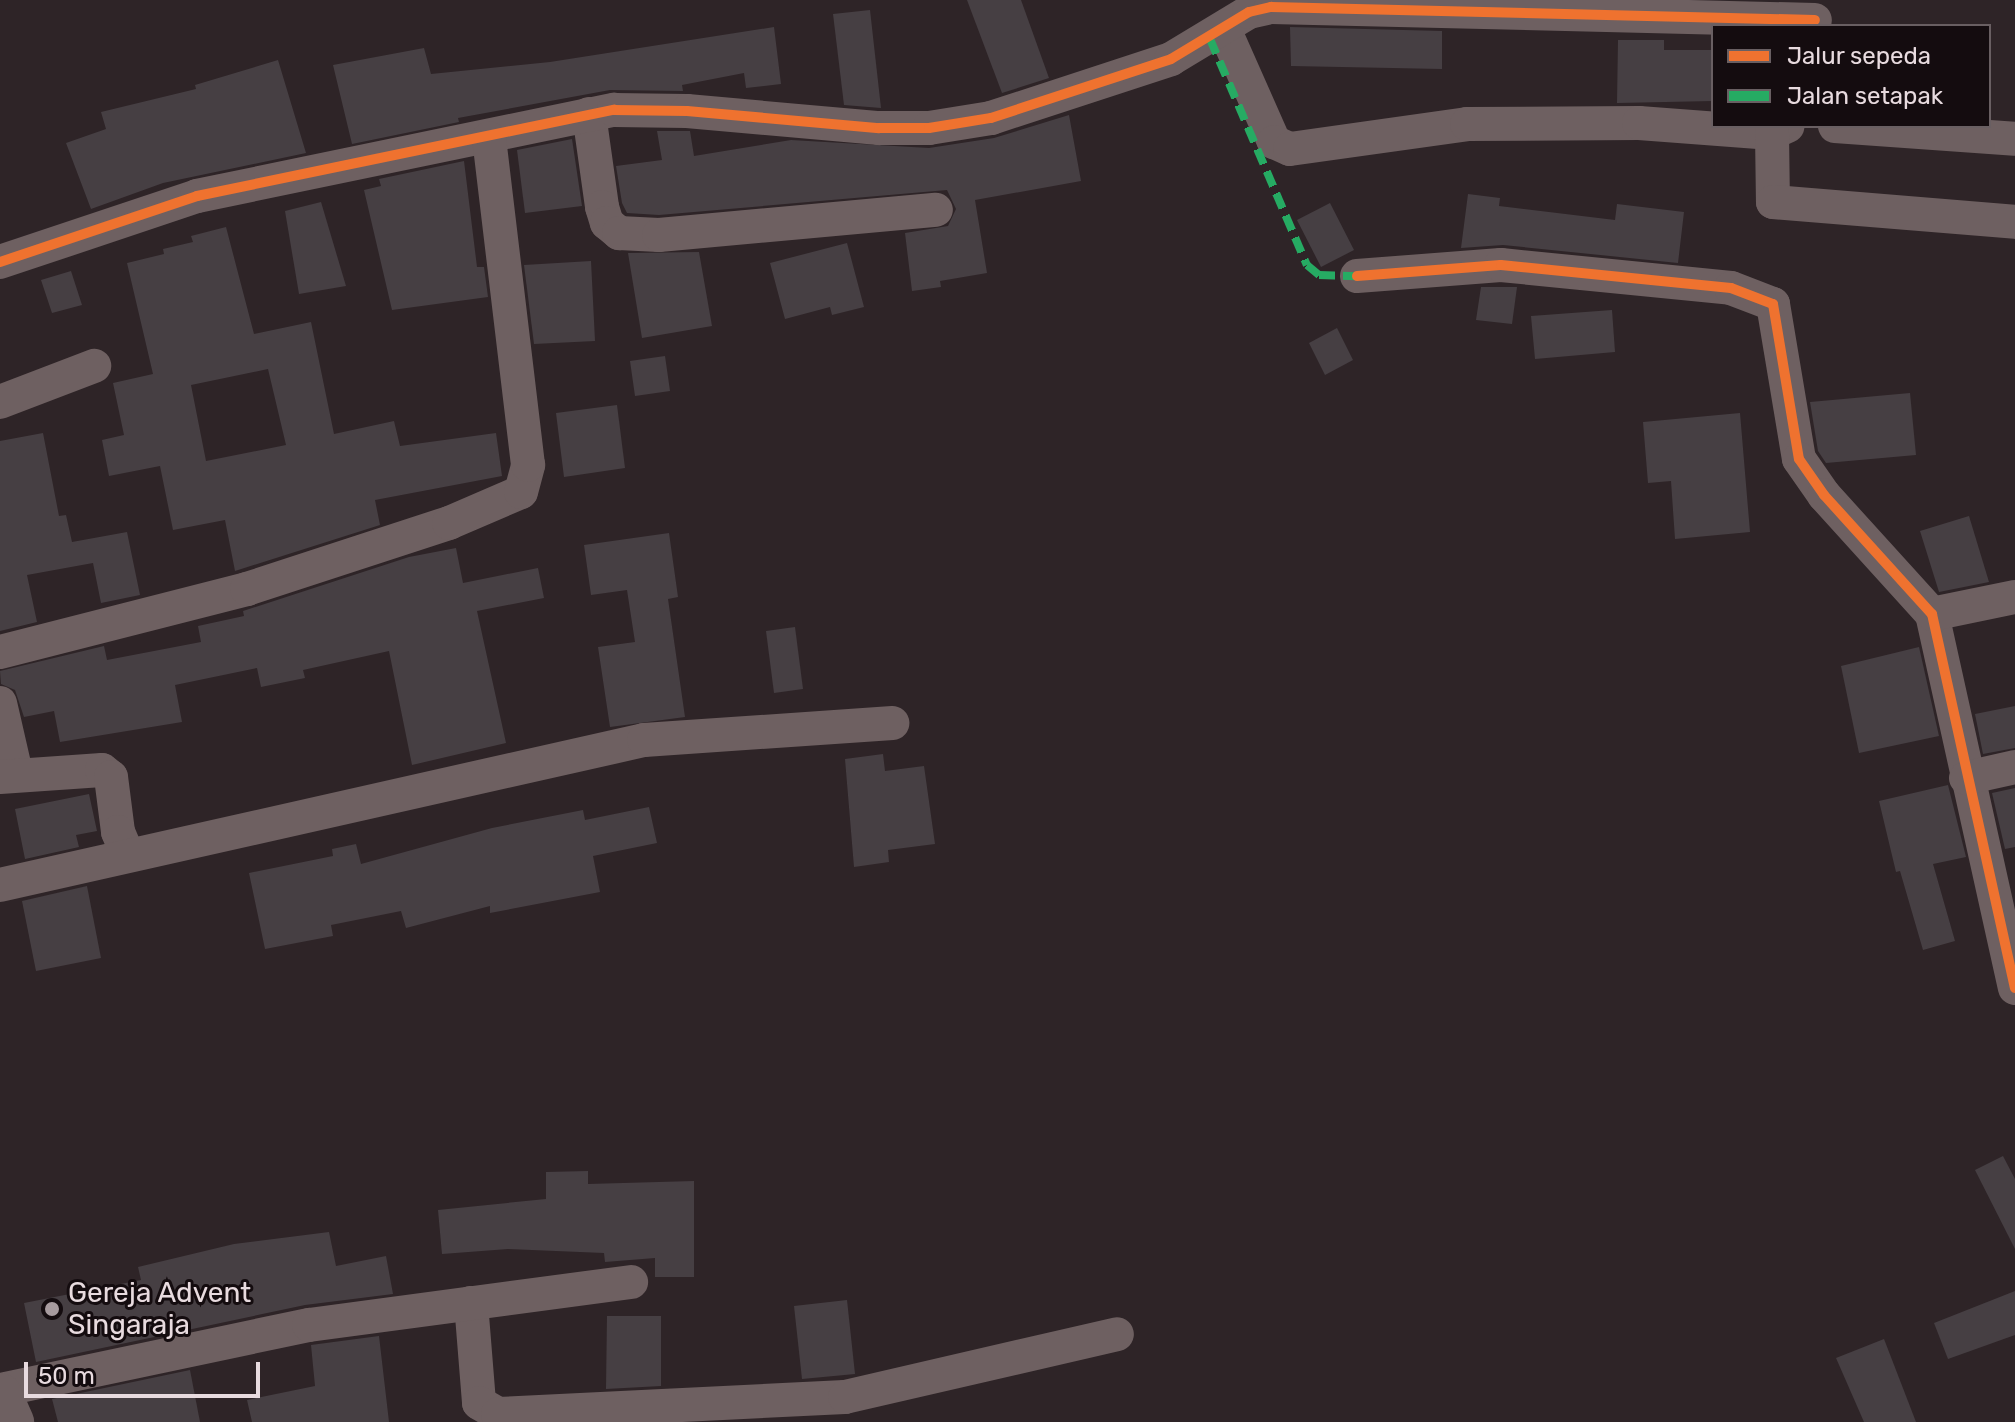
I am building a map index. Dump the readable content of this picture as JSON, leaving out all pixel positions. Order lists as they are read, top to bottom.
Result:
{
  "places": ["Gereja Advent Singaraja"],
  "legend": ["Jalur sepeda", "Jalan setapak"],
  "scale_bar": "50 m"
}
